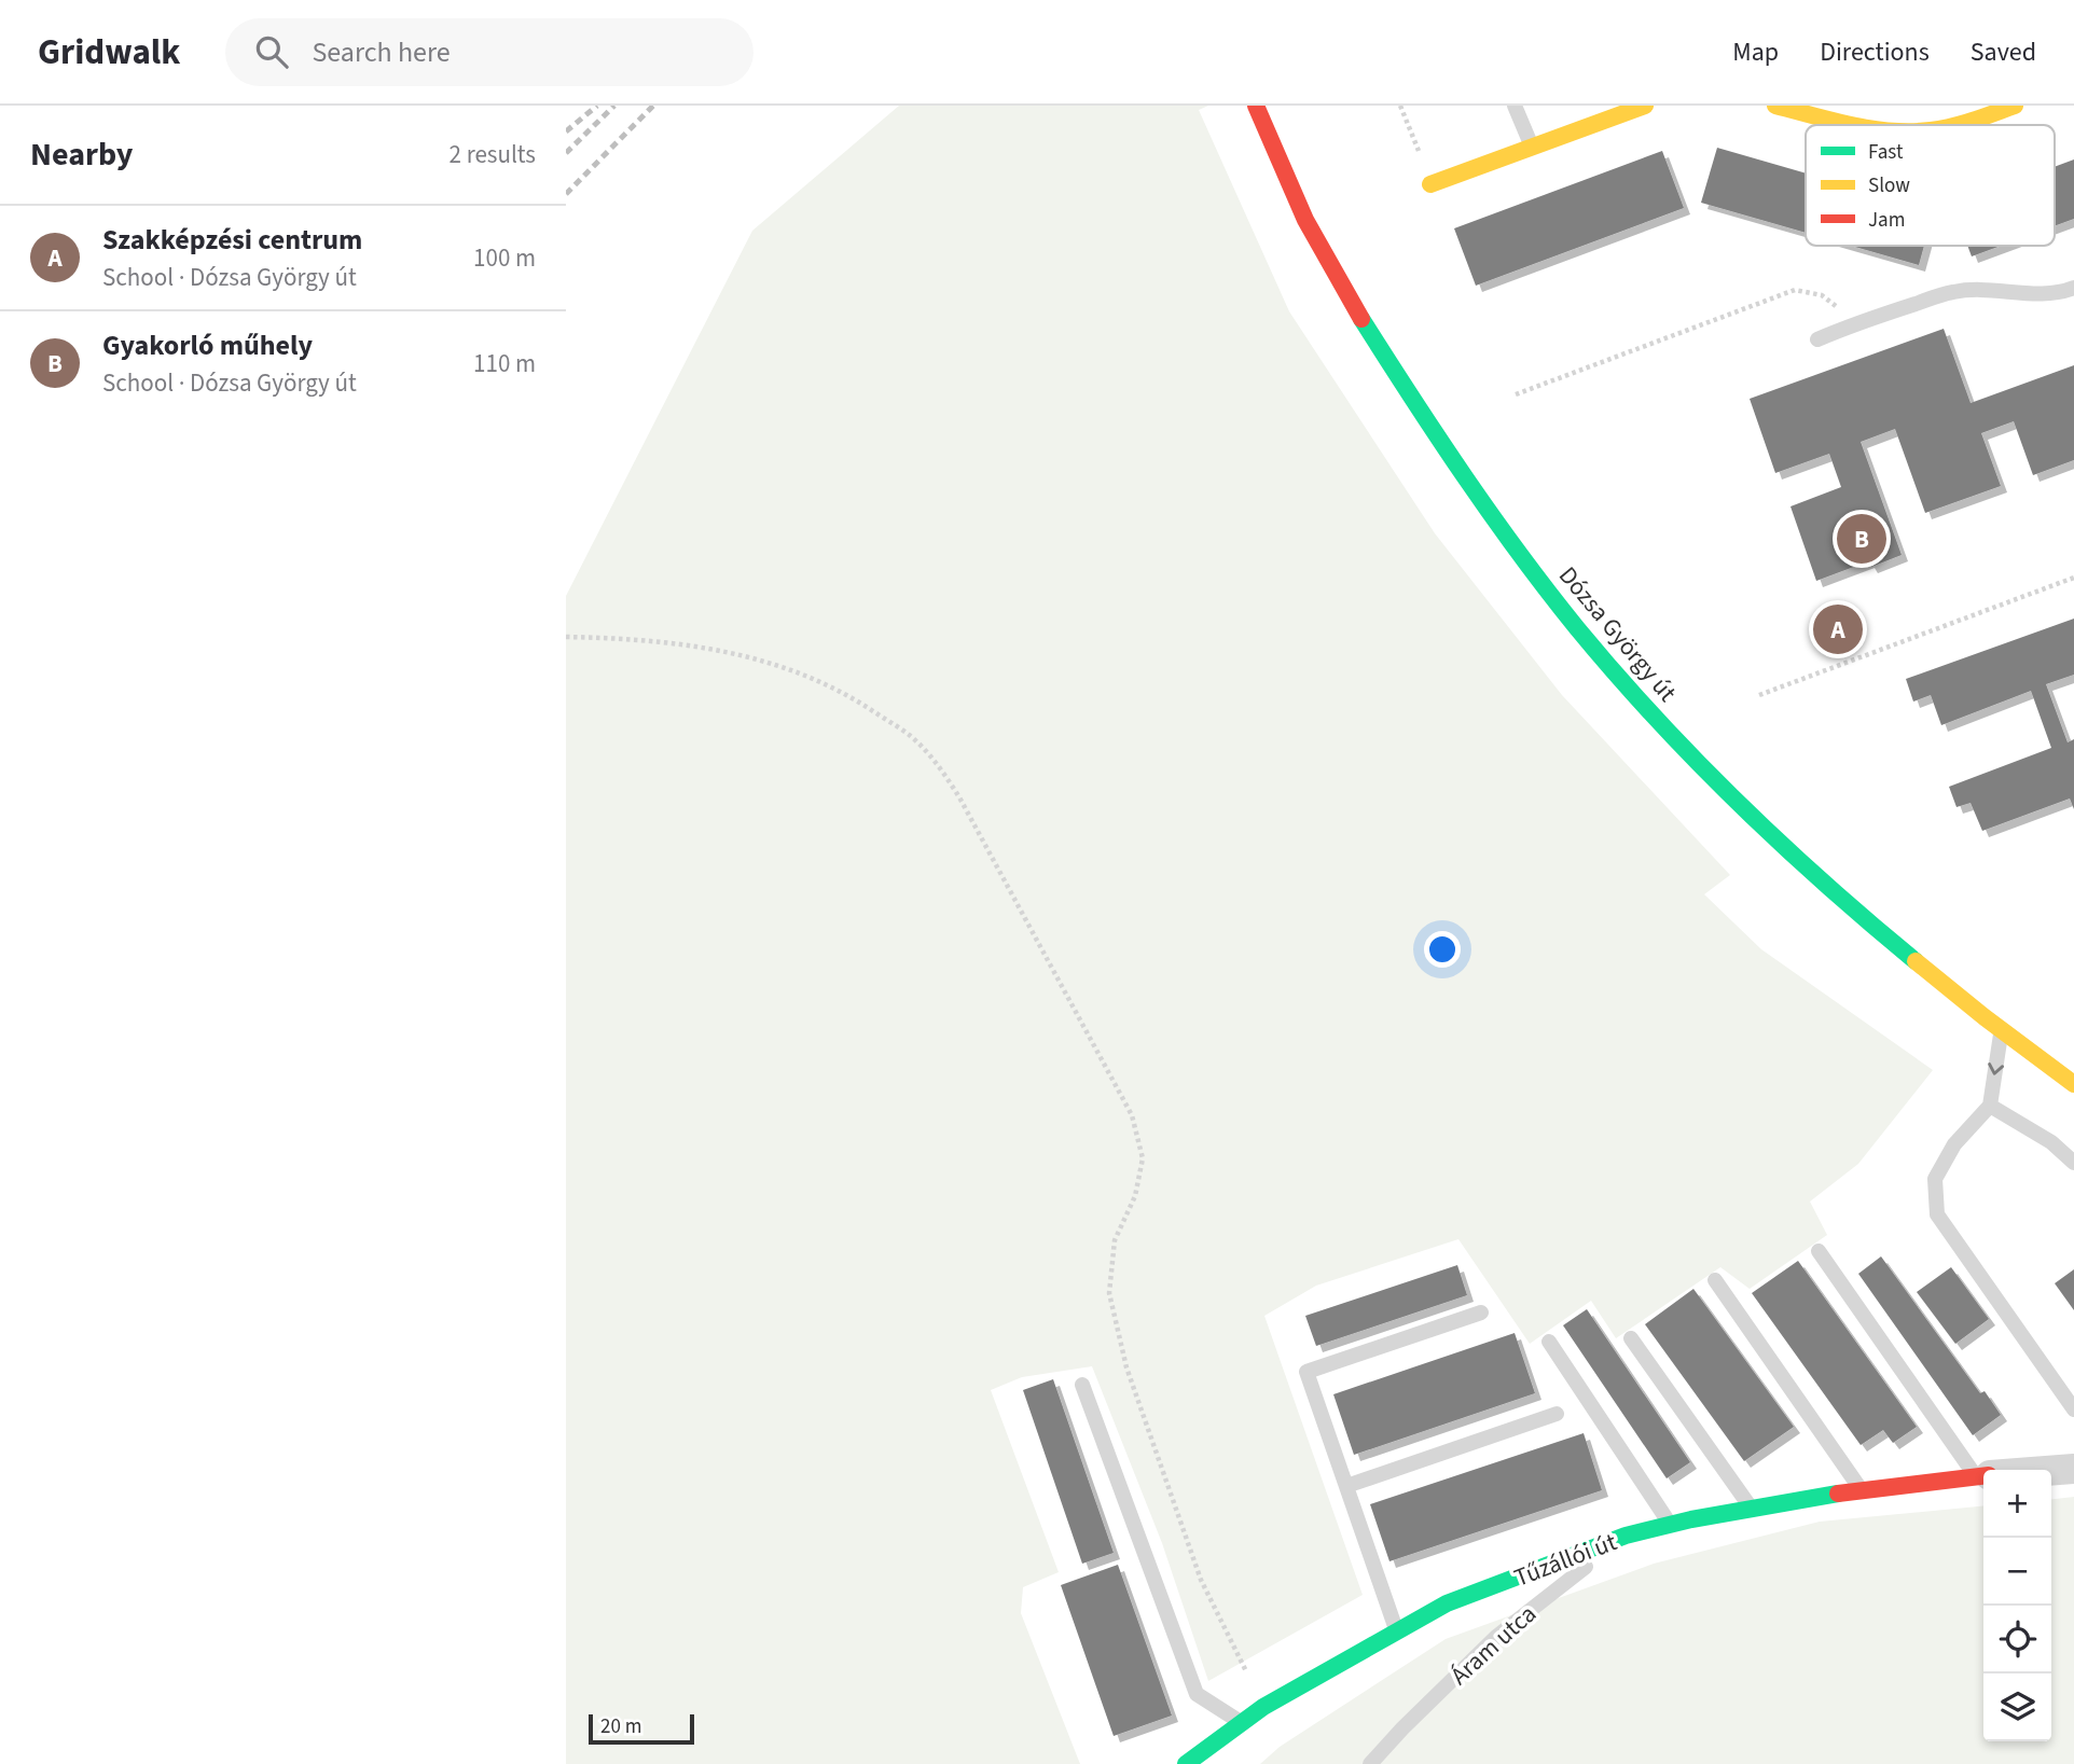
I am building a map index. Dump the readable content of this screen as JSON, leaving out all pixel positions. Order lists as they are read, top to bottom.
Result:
{
  "streets": {
    "street": ["Dózsa György út", "Tűzállói út"],
    "lane": ["Áram utca"]
  },
  "crossings": [
    ["Tűzállói út", "Áram utca"]
  ],
  "legend": ["Fast", "Slow", "Jam"],
  "scale_bar": "20 m",
  "page": {
    "header": "Gridwalk",
    "search": "Search here",
    "nav": ["Map", "Directions", "Saved"],
    "heading": ["Nearby", "2 results"],
    "list": [
      {
        "mark": "A",
        "name": "Szakképzési centrum",
        "note": "School · Dózsa György út",
        "value": "100 m"
      },
      {
        "mark": "B",
        "name": "Gyakorló műhely",
        "note": "School · Dózsa György út",
        "value": "110 m"
      }
    ],
    "pins": ["B", "A"],
    "map_buttons": ["+", "−"],
    "scale": "20 m"
  }
}
